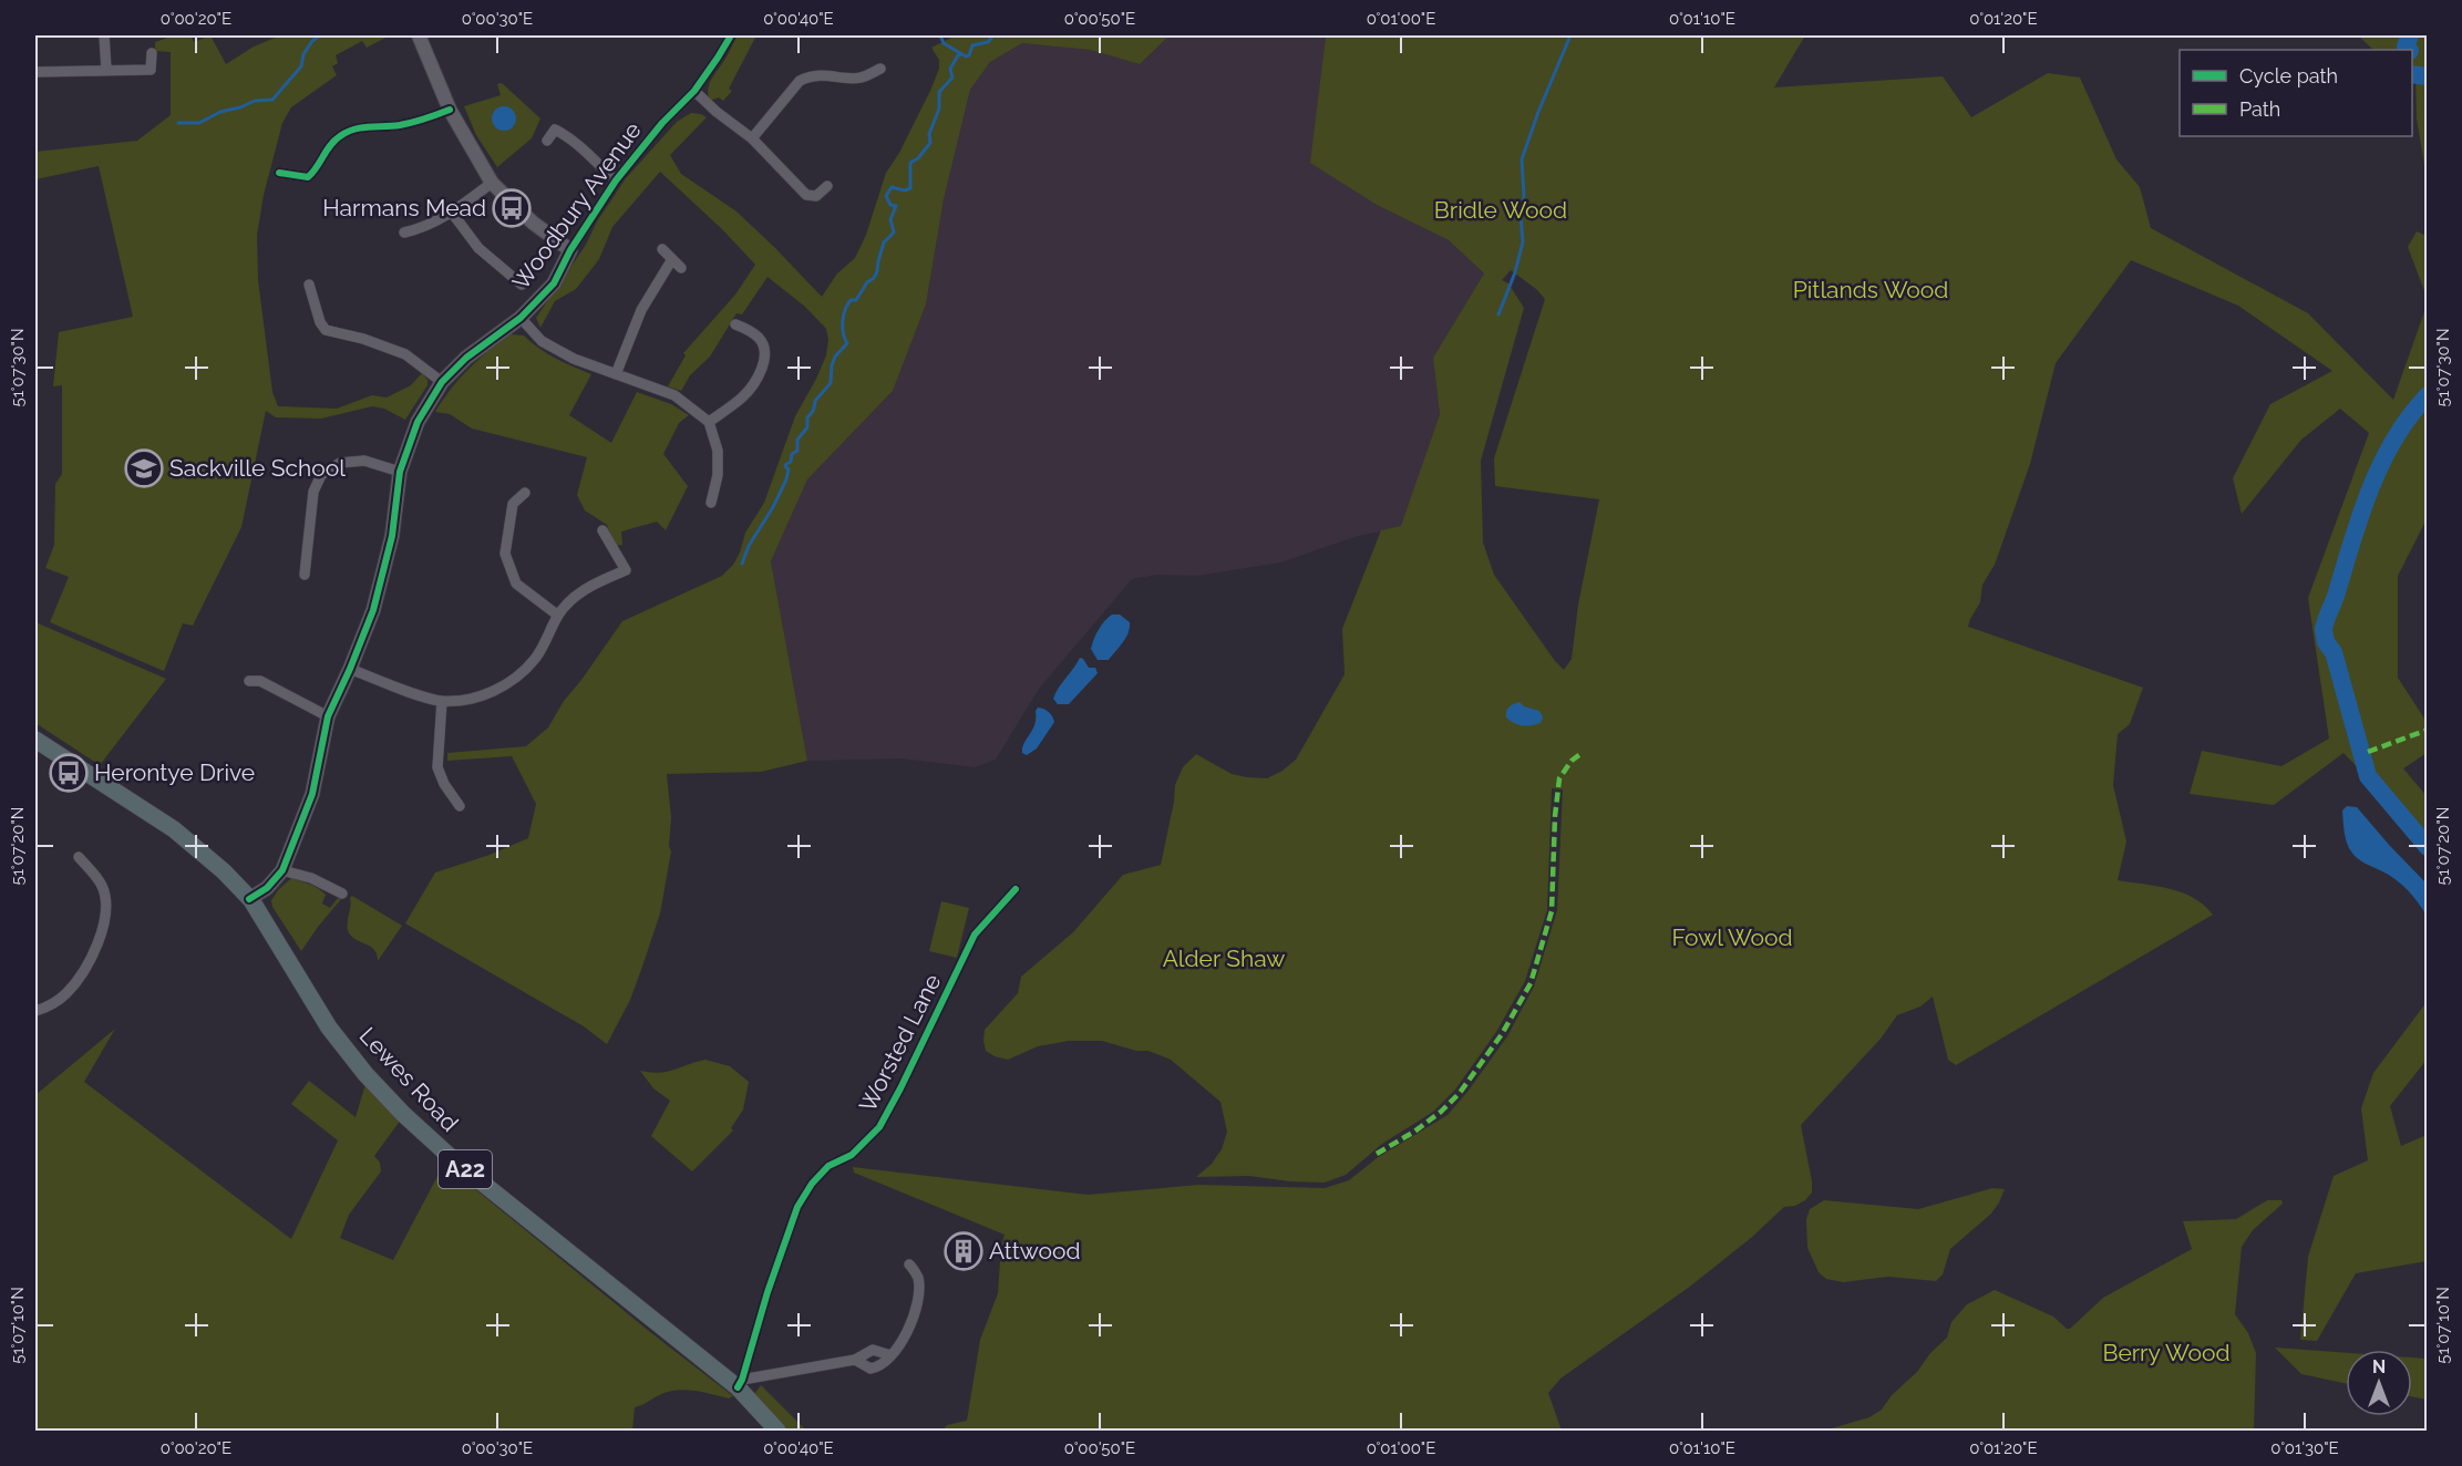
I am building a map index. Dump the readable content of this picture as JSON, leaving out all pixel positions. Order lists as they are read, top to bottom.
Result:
{
  "streets": {
    "highway": ["Lewes Road", "A22"],
    "street": ["Woodbury Avenue", "Worsted Lane"]
  },
  "crossings": [
    ["Woodbury Avenue", "Lewes Road"],
    ["Worsted Lane", "Lewes Road"]
  ],
  "parks": [
    "Bridle Wood",
    "Pitlands Wood",
    "Fowl Wood",
    "Alder Shaw",
    "Berry Wood"
  ],
  "places": {
    "bus stop": ["Harmans Mead", "Herontye Drive"],
    "school or university": ["Sackville School"],
    "building": ["Attwood"]
  },
  "legend": ["Cycle path", "Path"],
  "north": "top",
  "coordinates": [
    "0°00'20\"E",
    "0°00'30\"E",
    "0°00'40\"E",
    "0°00'50\"E",
    "0°01'00\"E",
    "0°01'10\"E",
    "0°01'20\"E",
    "51°07'30\"N",
    "51°07'20\"N",
    "51°07'10\"N",
    "0°01'30\"E"
  ]
}
